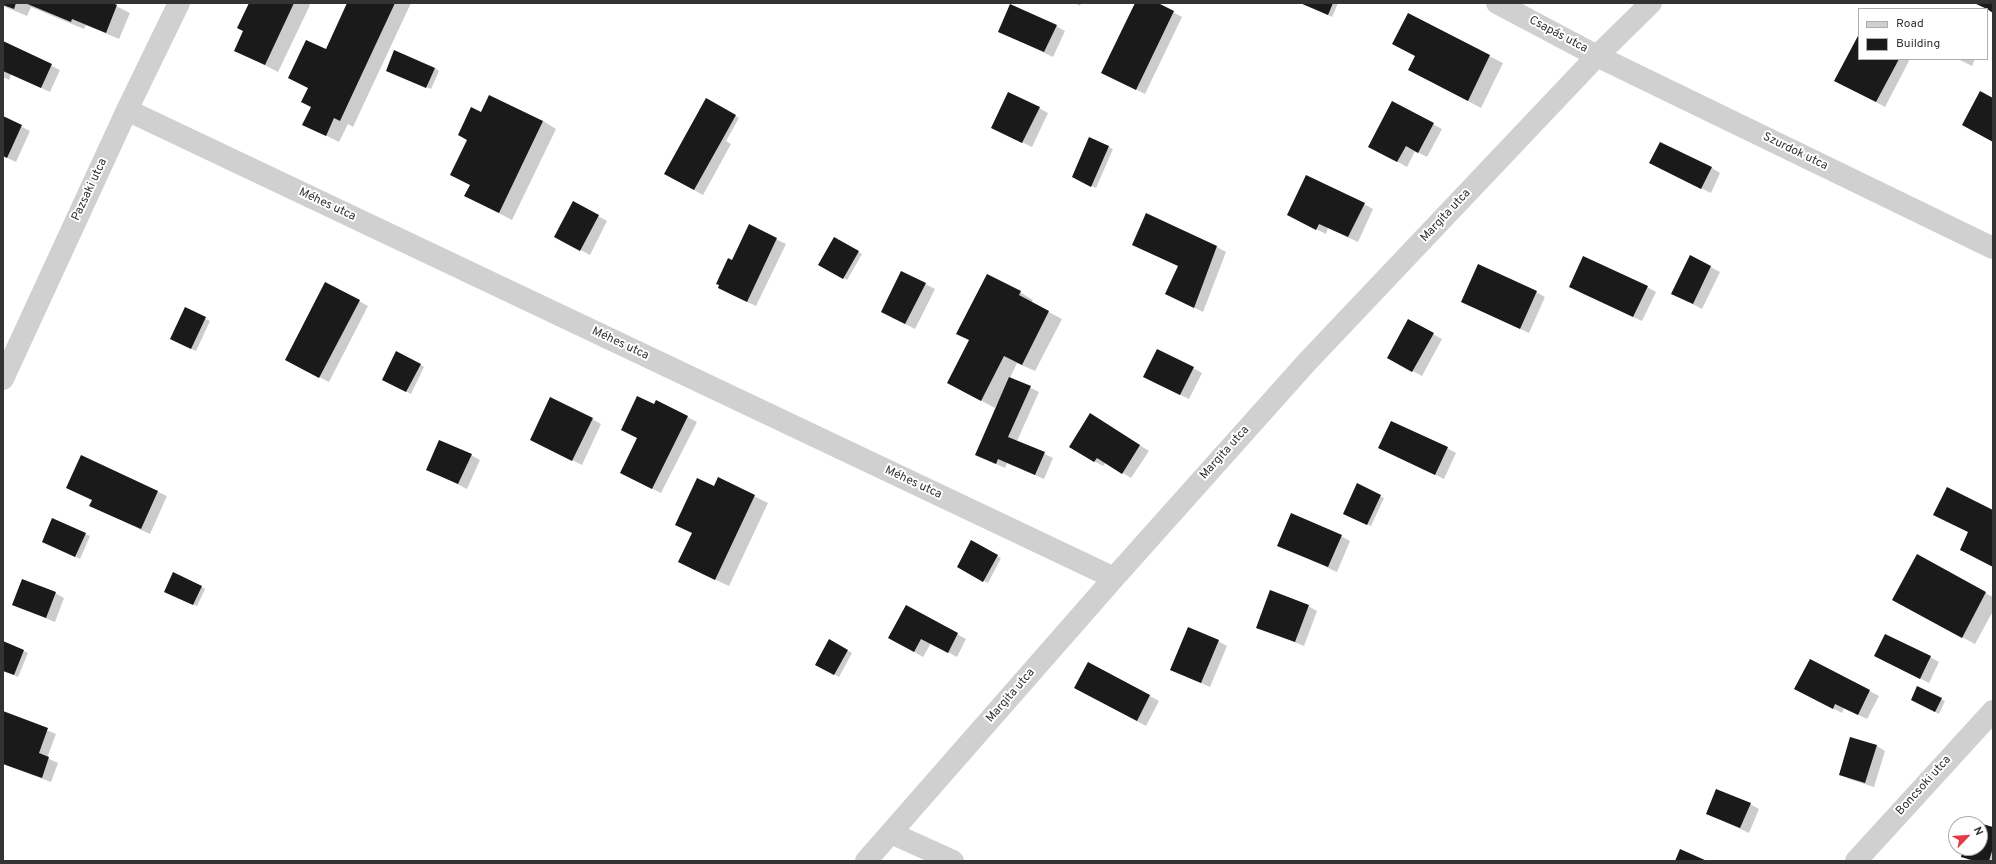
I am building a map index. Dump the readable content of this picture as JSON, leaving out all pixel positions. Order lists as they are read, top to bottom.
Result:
{
  "streets": {
    "street": [
      "Csapás utca",
      "Szurdok utca",
      "Pazsaki utca",
      "Méhes utca",
      "Margita utca",
      "Boncsoki utca"
    ]
  },
  "crossings": [
    ["Csapás utca", "Szurdok utca"],
    ["Csapás utca", "Margita utca"],
    ["Szurdok utca", "Margita utca"],
    ["Pazsaki utca", "Méhes utca"],
    ["Méhes utca", "Margita utca"]
  ],
  "legend": ["Road", "Building"],
  "north": "top right"
}
